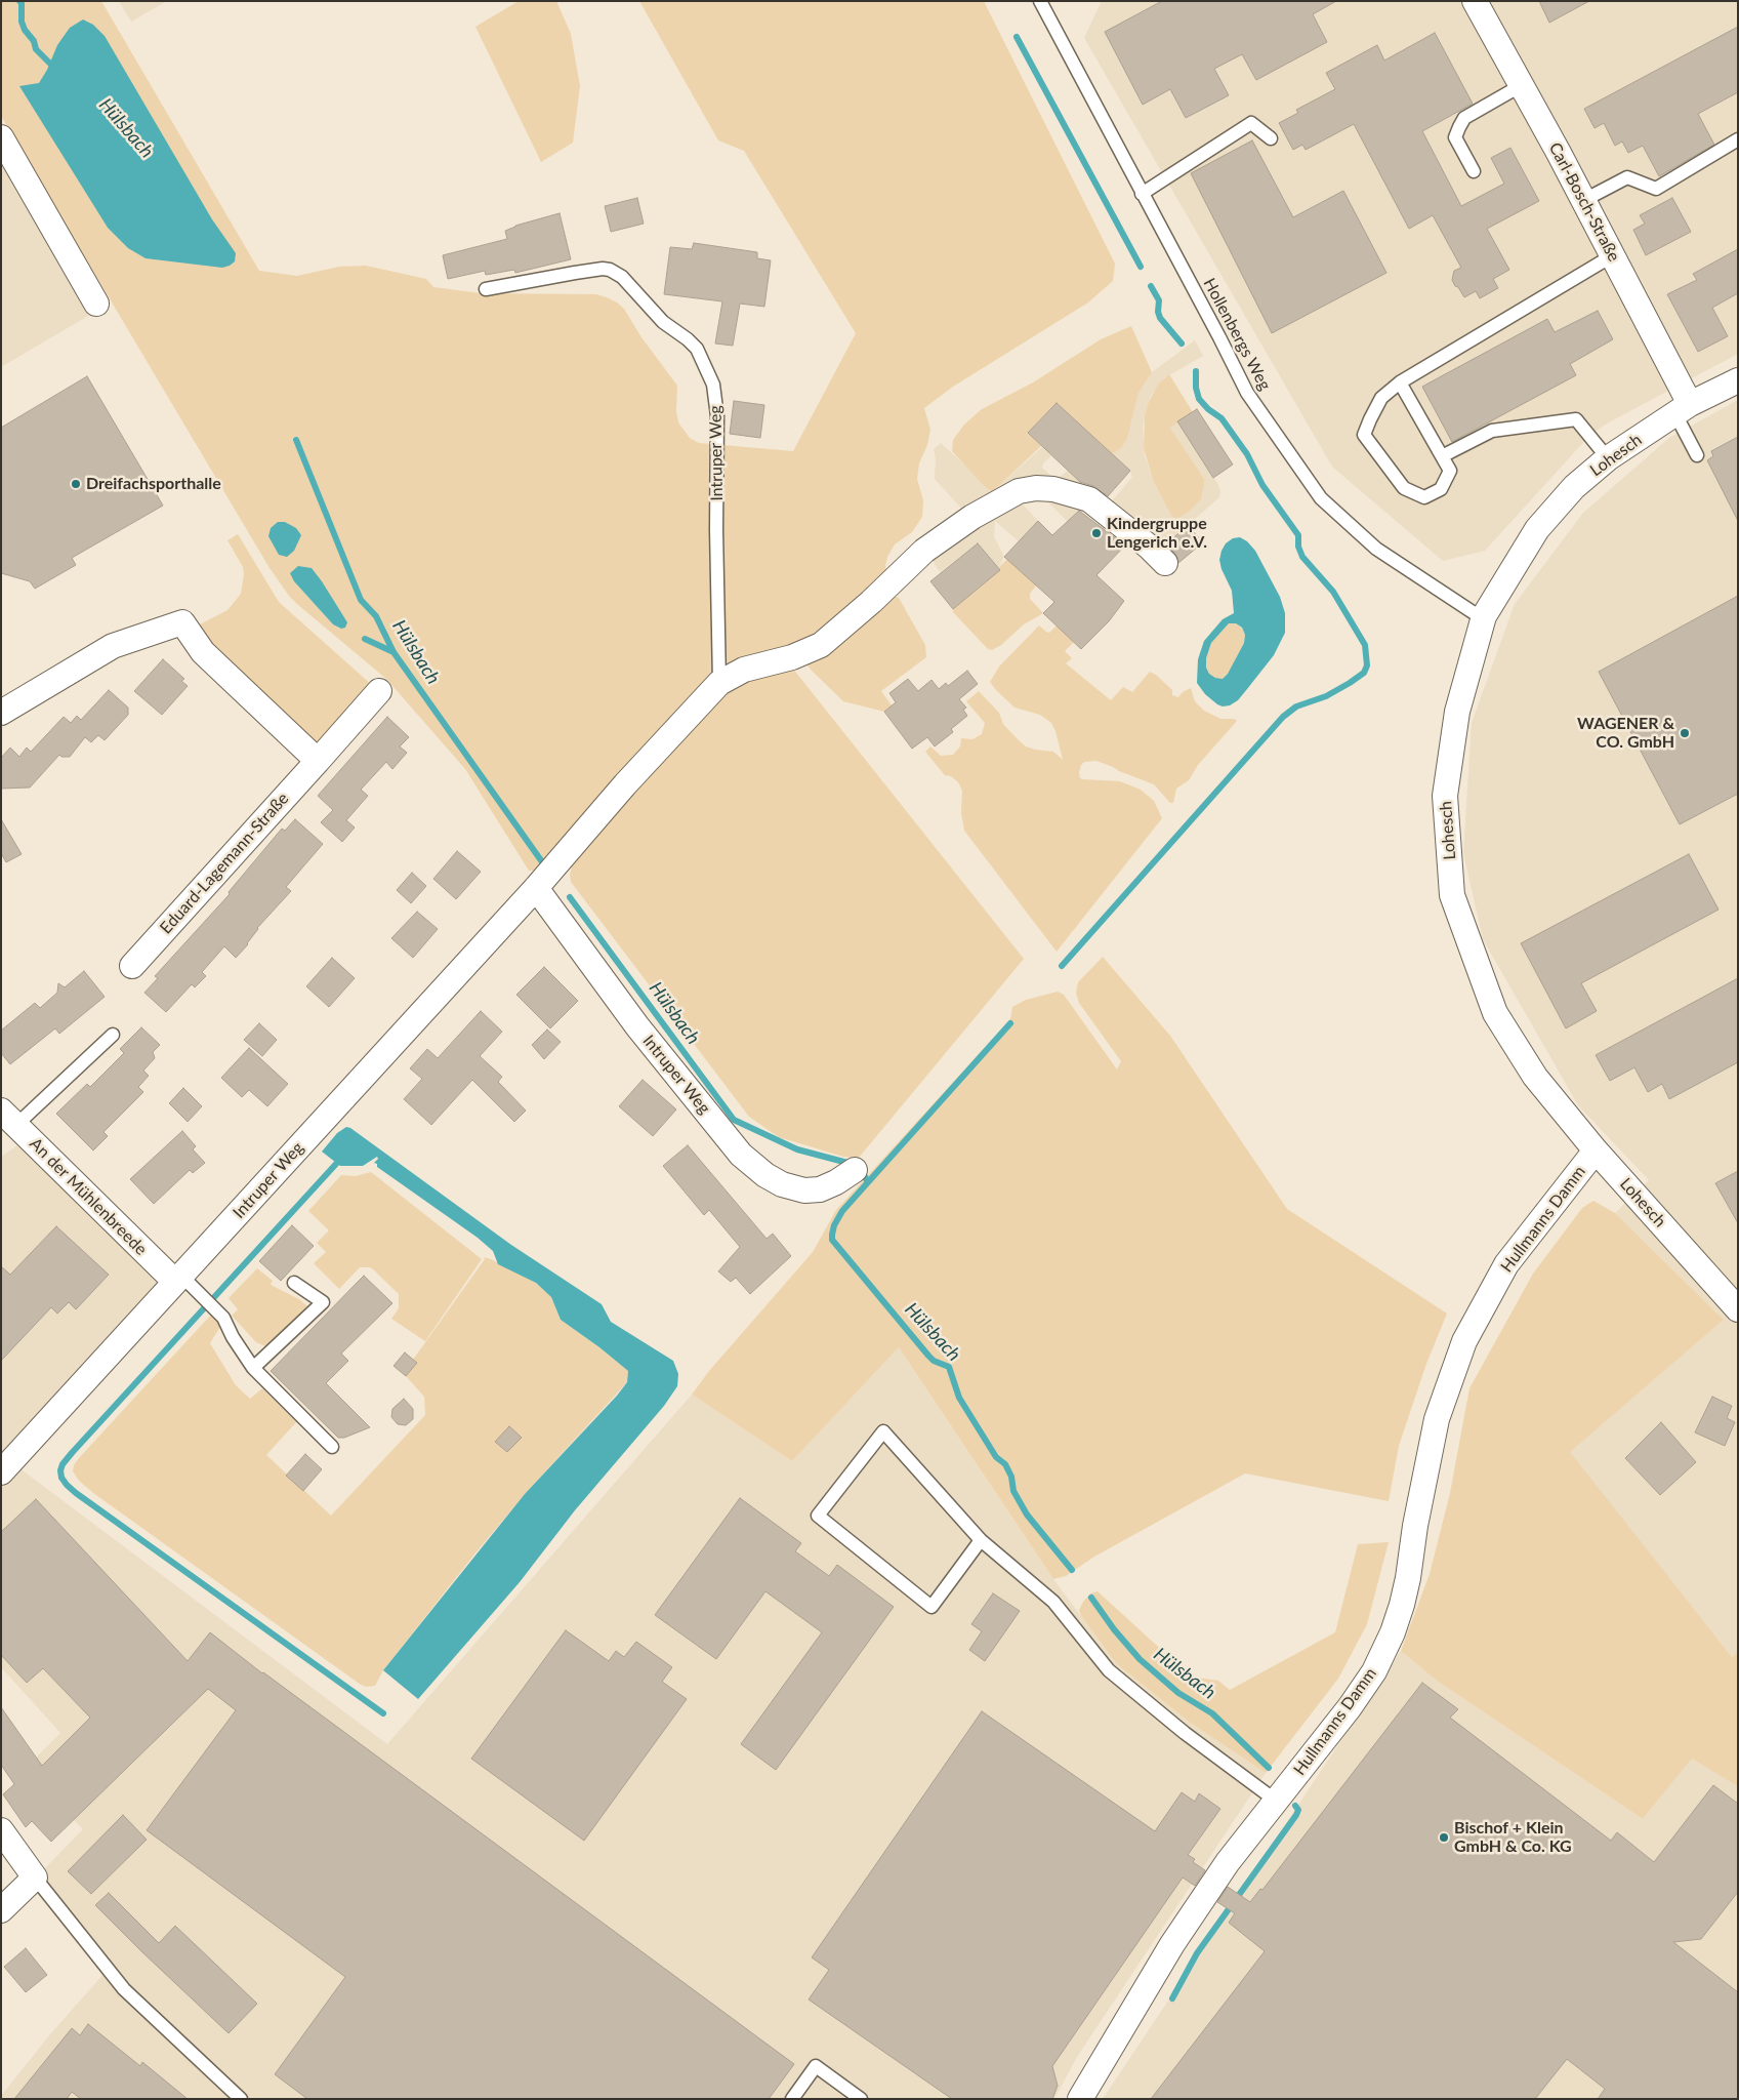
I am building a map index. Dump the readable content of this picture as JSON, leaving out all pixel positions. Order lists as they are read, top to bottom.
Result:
{
  "streets": {
    "street": [
      "Carl-Bosch-Straße",
      "Intruper Weg",
      "Lohesch",
      "Eduard-Lagemann-Straße",
      "An der Mühlenbreede",
      "Hullmanns Damm"
    ],
    "lane": ["Hollenbergs Weg"]
  },
  "crossings": [
    ["Carl-Bosch-Straße", "Lohesch"],
    ["Hollenbergs Weg", "Lohesch"],
    ["Intruper Weg", "An der Mühlenbreede"],
    ["Lohesch", "Hullmanns Damm"]
  ],
  "water": ["Hülsbach"],
  "places": [
    "Dreifachsporthalle",
    "Kindergruppe Lengerich e.V.",
    "WAGENER & CO. GmbH",
    "Bischof + Klein GmbH & Co. KG"
  ]
}
